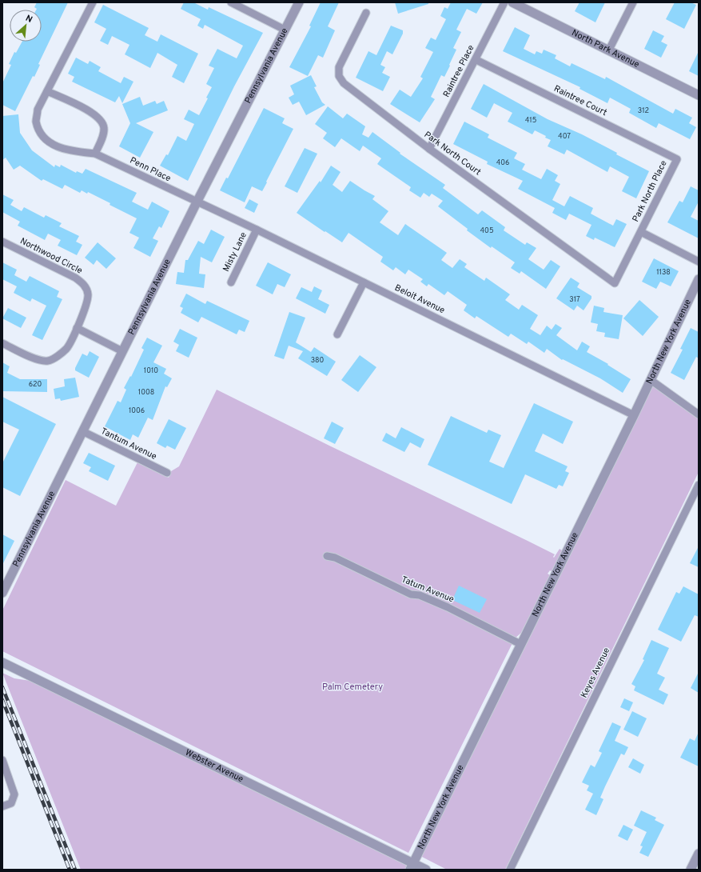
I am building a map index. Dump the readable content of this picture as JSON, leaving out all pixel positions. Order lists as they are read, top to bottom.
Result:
{
  "streets": {
    "street": [
      "North Park Avenue",
      "Pennsylvania Avenue",
      "Raintree Place",
      "Raintree Court",
      "Park North Court",
      "Penn Place",
      "Park North Place",
      "Misty Lane",
      "Northwood Circle",
      "Beloit Avenue",
      "North New York Avenue",
      "Tantum Avenue",
      "Tatum Avenue",
      "Keyes Avenue",
      "Webster Avenue"
    ]
  },
  "crossings": [
    ["Pennsylvania Avenue", "Penn Place"],
    ["Pennsylvania Avenue", "Beloit Avenue"],
    ["Pennsylvania Avenue", "Tantum Avenue"],
    ["Raintree Place", "Raintree Court"],
    ["Raintree Place", "Park North Court"],
    ["Raintree Court", "Park North Place"],
    ["Park North Court", "Park North Place"],
    ["Penn Place", "Beloit Avenue"],
    ["Misty Lane", "Beloit Avenue"],
    ["Beloit Avenue", "North New York Avenue"],
    ["North New York Avenue", "Tatum Avenue"],
    ["North New York Avenue", "Webster Avenue"]
  ],
  "parks": ["Palm Cemetery"],
  "house_numbers": [
    "312",
    "415",
    "407",
    "406",
    "405",
    "1138",
    "317",
    "380",
    "1010",
    "620",
    "1008",
    "1006"
  ],
  "north": "top right"
}
